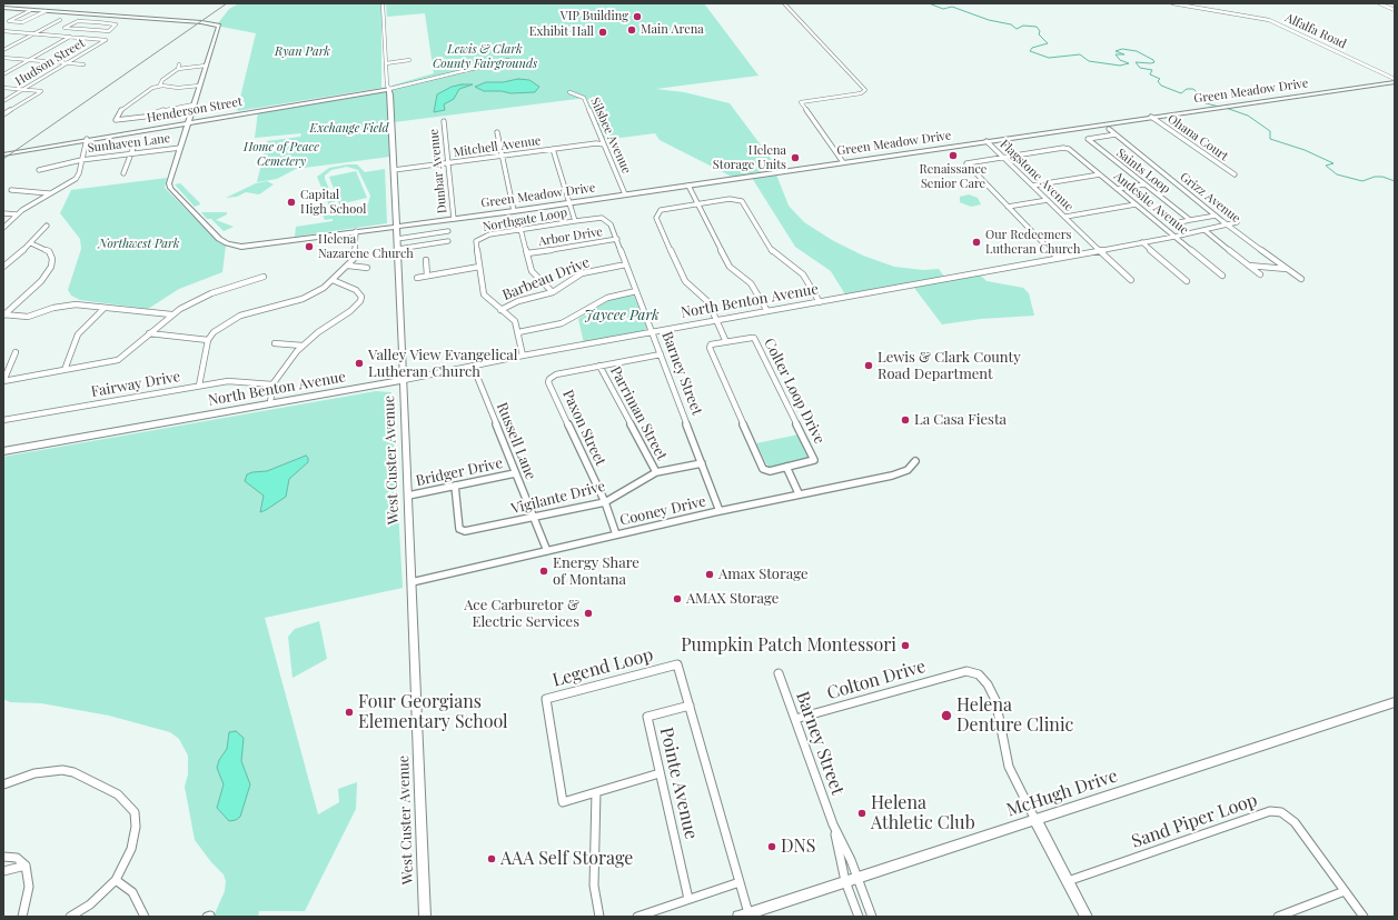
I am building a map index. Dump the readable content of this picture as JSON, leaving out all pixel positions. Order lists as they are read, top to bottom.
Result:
{
  "streets": {
    "main road": [
      "Green Meadow Drive",
      "Henderson Street",
      "North Benton Avenue",
      "West Custer Avenue",
      "McHugh Drive"
    ],
    "street": [
      "Alfalfa Road",
      "Hudson Street",
      "Silsbee Avenue",
      "Ohana Court",
      "Sunhaven Lane",
      "Mitchell Avenue",
      "Dunbar Avenue",
      "Saints Loop",
      "Flagstone Avenue",
      "Grizz Avenue",
      "Andesite Avenue",
      "Northgate Loop",
      "Arbor Drive",
      "Barbeau Drive",
      "Barney Street",
      "Fairway Drive",
      "Colter Loop Drive",
      "Parriman Street",
      "Paxon Street",
      "Russell Lane",
      "Bridger Drive",
      "Vigilante Drive",
      "Cooney Drive",
      "Legend Loop",
      "Colton Drive",
      "Pointe Avenue",
      "Sand Piper Loop"
    ]
  },
  "crossings": [
    ["Alfalfa Road", "Green Meadow Drive"],
    ["Green Meadow Drive", "Silsbee Avenue"],
    ["Green Meadow Drive", "Ohana Court"],
    ["Green Meadow Drive", "Sunhaven Lane"],
    ["Green Meadow Drive", "Dunbar Avenue"],
    ["Green Meadow Drive", "Flagstone Avenue"],
    ["Green Meadow Drive", "West Custer Avenue"],
    ["Henderson Street", "West Custer Avenue"],
    ["Silsbee Avenue", "Mitchell Avenue"],
    ["Mitchell Avenue", "Dunbar Avenue"],
    ["Mitchell Avenue", "West Custer Avenue"],
    ["Saints Loop", "Grizz Avenue"],
    ["Flagstone Avenue", "Andesite Avenue"],
    ["Flagstone Avenue", "North Benton Avenue"],
    ["Grizz Avenue", "North Benton Avenue"],
    ["Andesite Avenue", "North Benton Avenue"],
    ["Northgate Loop", "Barbeau Drive"],
    ["Northgate Loop", "North Benton Avenue"],
    ["Northgate Loop", "Barney Street"],
    ["Arbor Drive", "Barney Street"],
    ["Barbeau Drive", "Barney Street"],
    ["North Benton Avenue", "Barney Street"],
    ["North Benton Avenue", "Russell Lane"],
    ["North Benton Avenue", "West Custer Avenue"],
    ["Barney Street", "Vigilante Drive"],
    ["Barney Street", "Cooney Drive"],
    ["Barney Street", "Colton Drive"],
    ["Parriman Street", "Paxon Street"],
    ["Parriman Street", "Vigilante Drive"],
    ["Paxon Street", "Vigilante Drive"],
    ["Paxon Street", "Cooney Drive"],
    ["Russell Lane", "Bridger Drive"],
    ["Russell Lane", "Vigilante Drive"],
    ["Russell Lane", "Cooney Drive"],
    ["West Custer Avenue", "Bridger Drive"],
    ["West Custer Avenue", "Cooney Drive"],
    ["Bridger Drive", "Vigilante Drive"],
    ["Legend Loop", "Pointe Avenue"],
    ["Legend Loop", "McHugh Drive"],
    ["Colton Drive", "McHugh Drive"]
  ],
  "parks": [
    "Lewis & Clark County Fairgrounds",
    "Ryan Park",
    "Exchange Field",
    "Home of Peace Cemetery",
    "Northwest Park",
    "Jaycee Park"
  ],
  "places": [
    "VIP Building",
    "Main Arena",
    "Exhibit Hall",
    "Renaissance Senior Care",
    "Helena Storage Units",
    "Capital High School",
    "Our Redeemers Lutheran Church",
    "Helena Nazarene Church",
    "Valley View Evangelical Lutheran Church",
    "Lewis & Clark County Road Department",
    "La Casa Fiesta",
    "Energy Share of Montana",
    "Amax Storage",
    "AMAX Storage",
    "Ace Carburetor & Electric Services",
    "Pumpkin Patch Montessori",
    "Four Georgians Elementary School",
    "Helena Denture Clinic",
    "Helena Athletic Club",
    "DNS",
    "AAA Self Storage"
  ]
}
